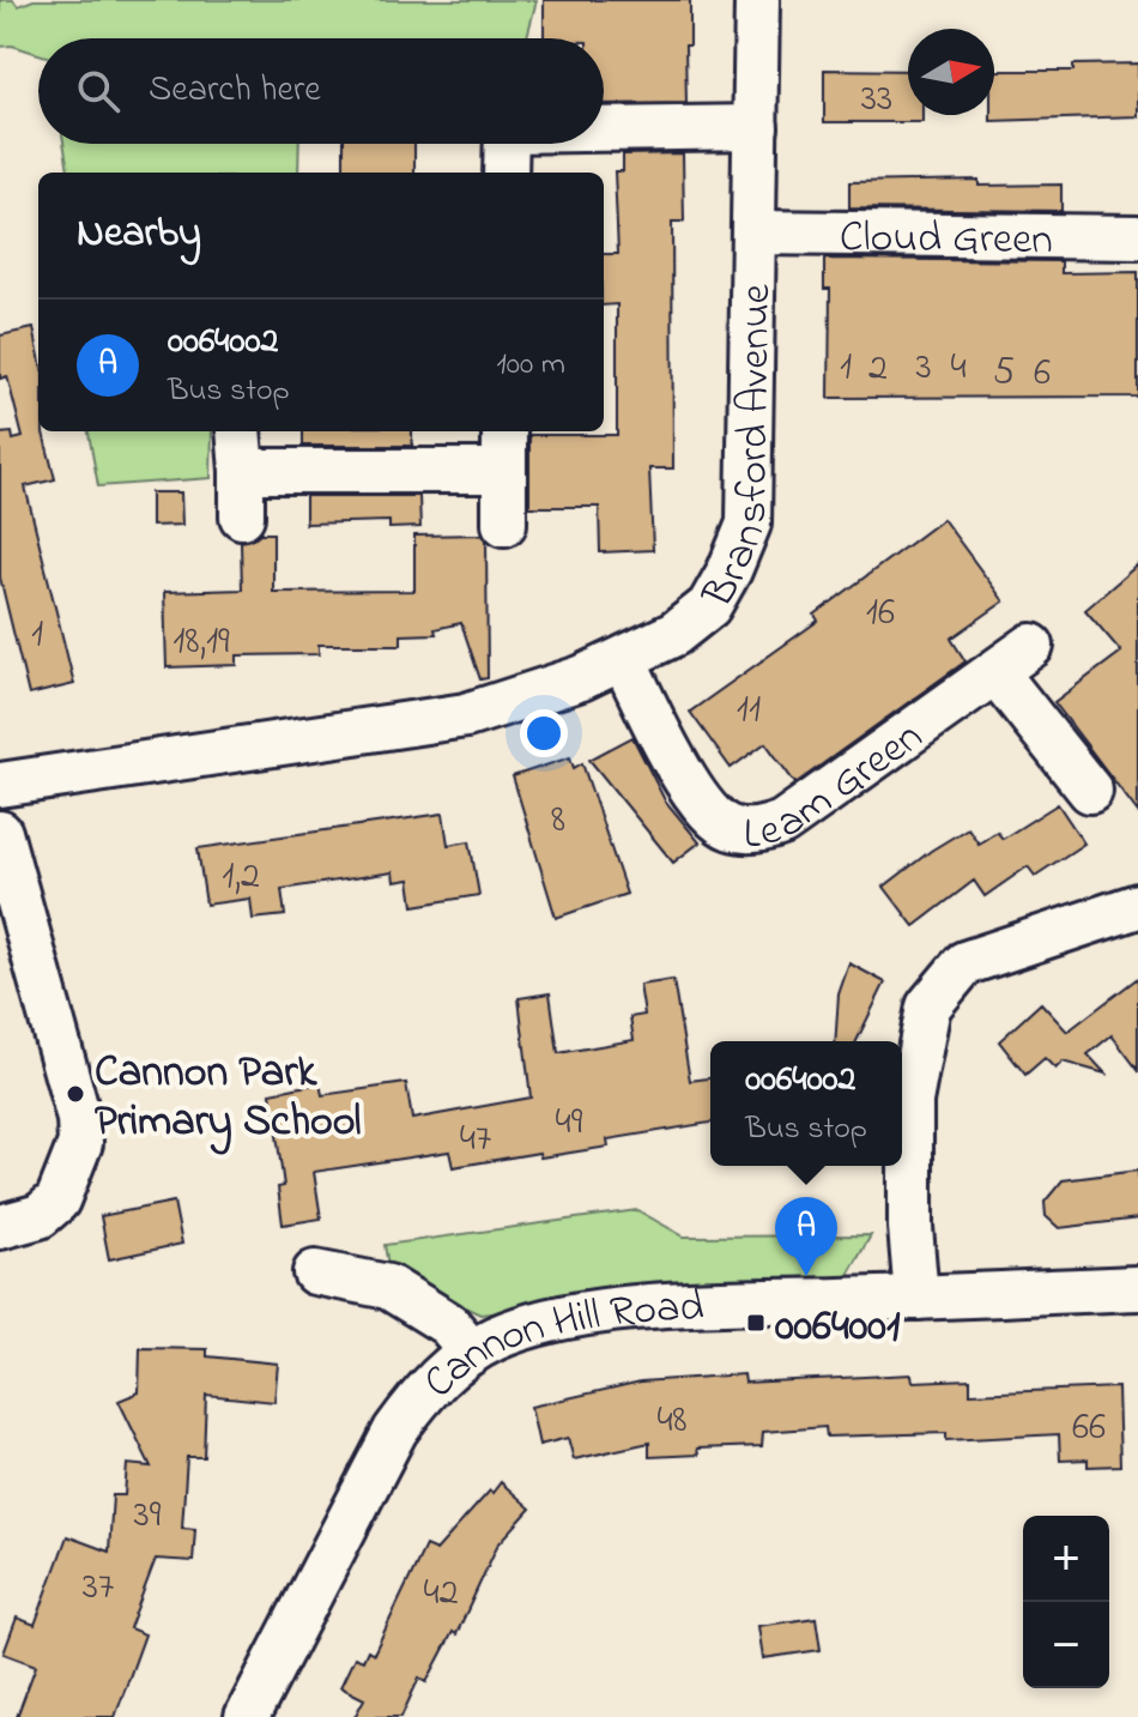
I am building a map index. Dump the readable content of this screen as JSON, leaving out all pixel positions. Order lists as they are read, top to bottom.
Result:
{
  "streets": {
    "street": [
      "Cloud Green",
      "Bransford Avenue",
      "Leam Green",
      "Cannon Hill Road"
    ]
  },
  "crossings": [
    ["Cloud Green", "Bransford Avenue"],
    ["Bransford Avenue", "Leam Green"]
  ],
  "places": {
    "other": ["Cannon Park Primary School"],
    "transit": ["0064001"]
  },
  "house_numbers": [
    "33",
    "1",
    "3",
    "4",
    "2",
    "5",
    "6",
    "16",
    "1",
    "18,19",
    "11",
    "8",
    "1,2",
    "49",
    "47",
    "48",
    "66",
    "39",
    "37",
    "42"
  ],
  "north": "right",
  "page": {
    "search": "Search here",
    "heading": "Nearby",
    "list": [
      {
        "mark": "A",
        "name": "0064002",
        "note": "Bus stop",
        "value": "100 m"
      }
    ],
    "popup": ["0064002", "Bus stop"],
    "pins": "A",
    "map_buttons": ["+", "−"]
  }
}
